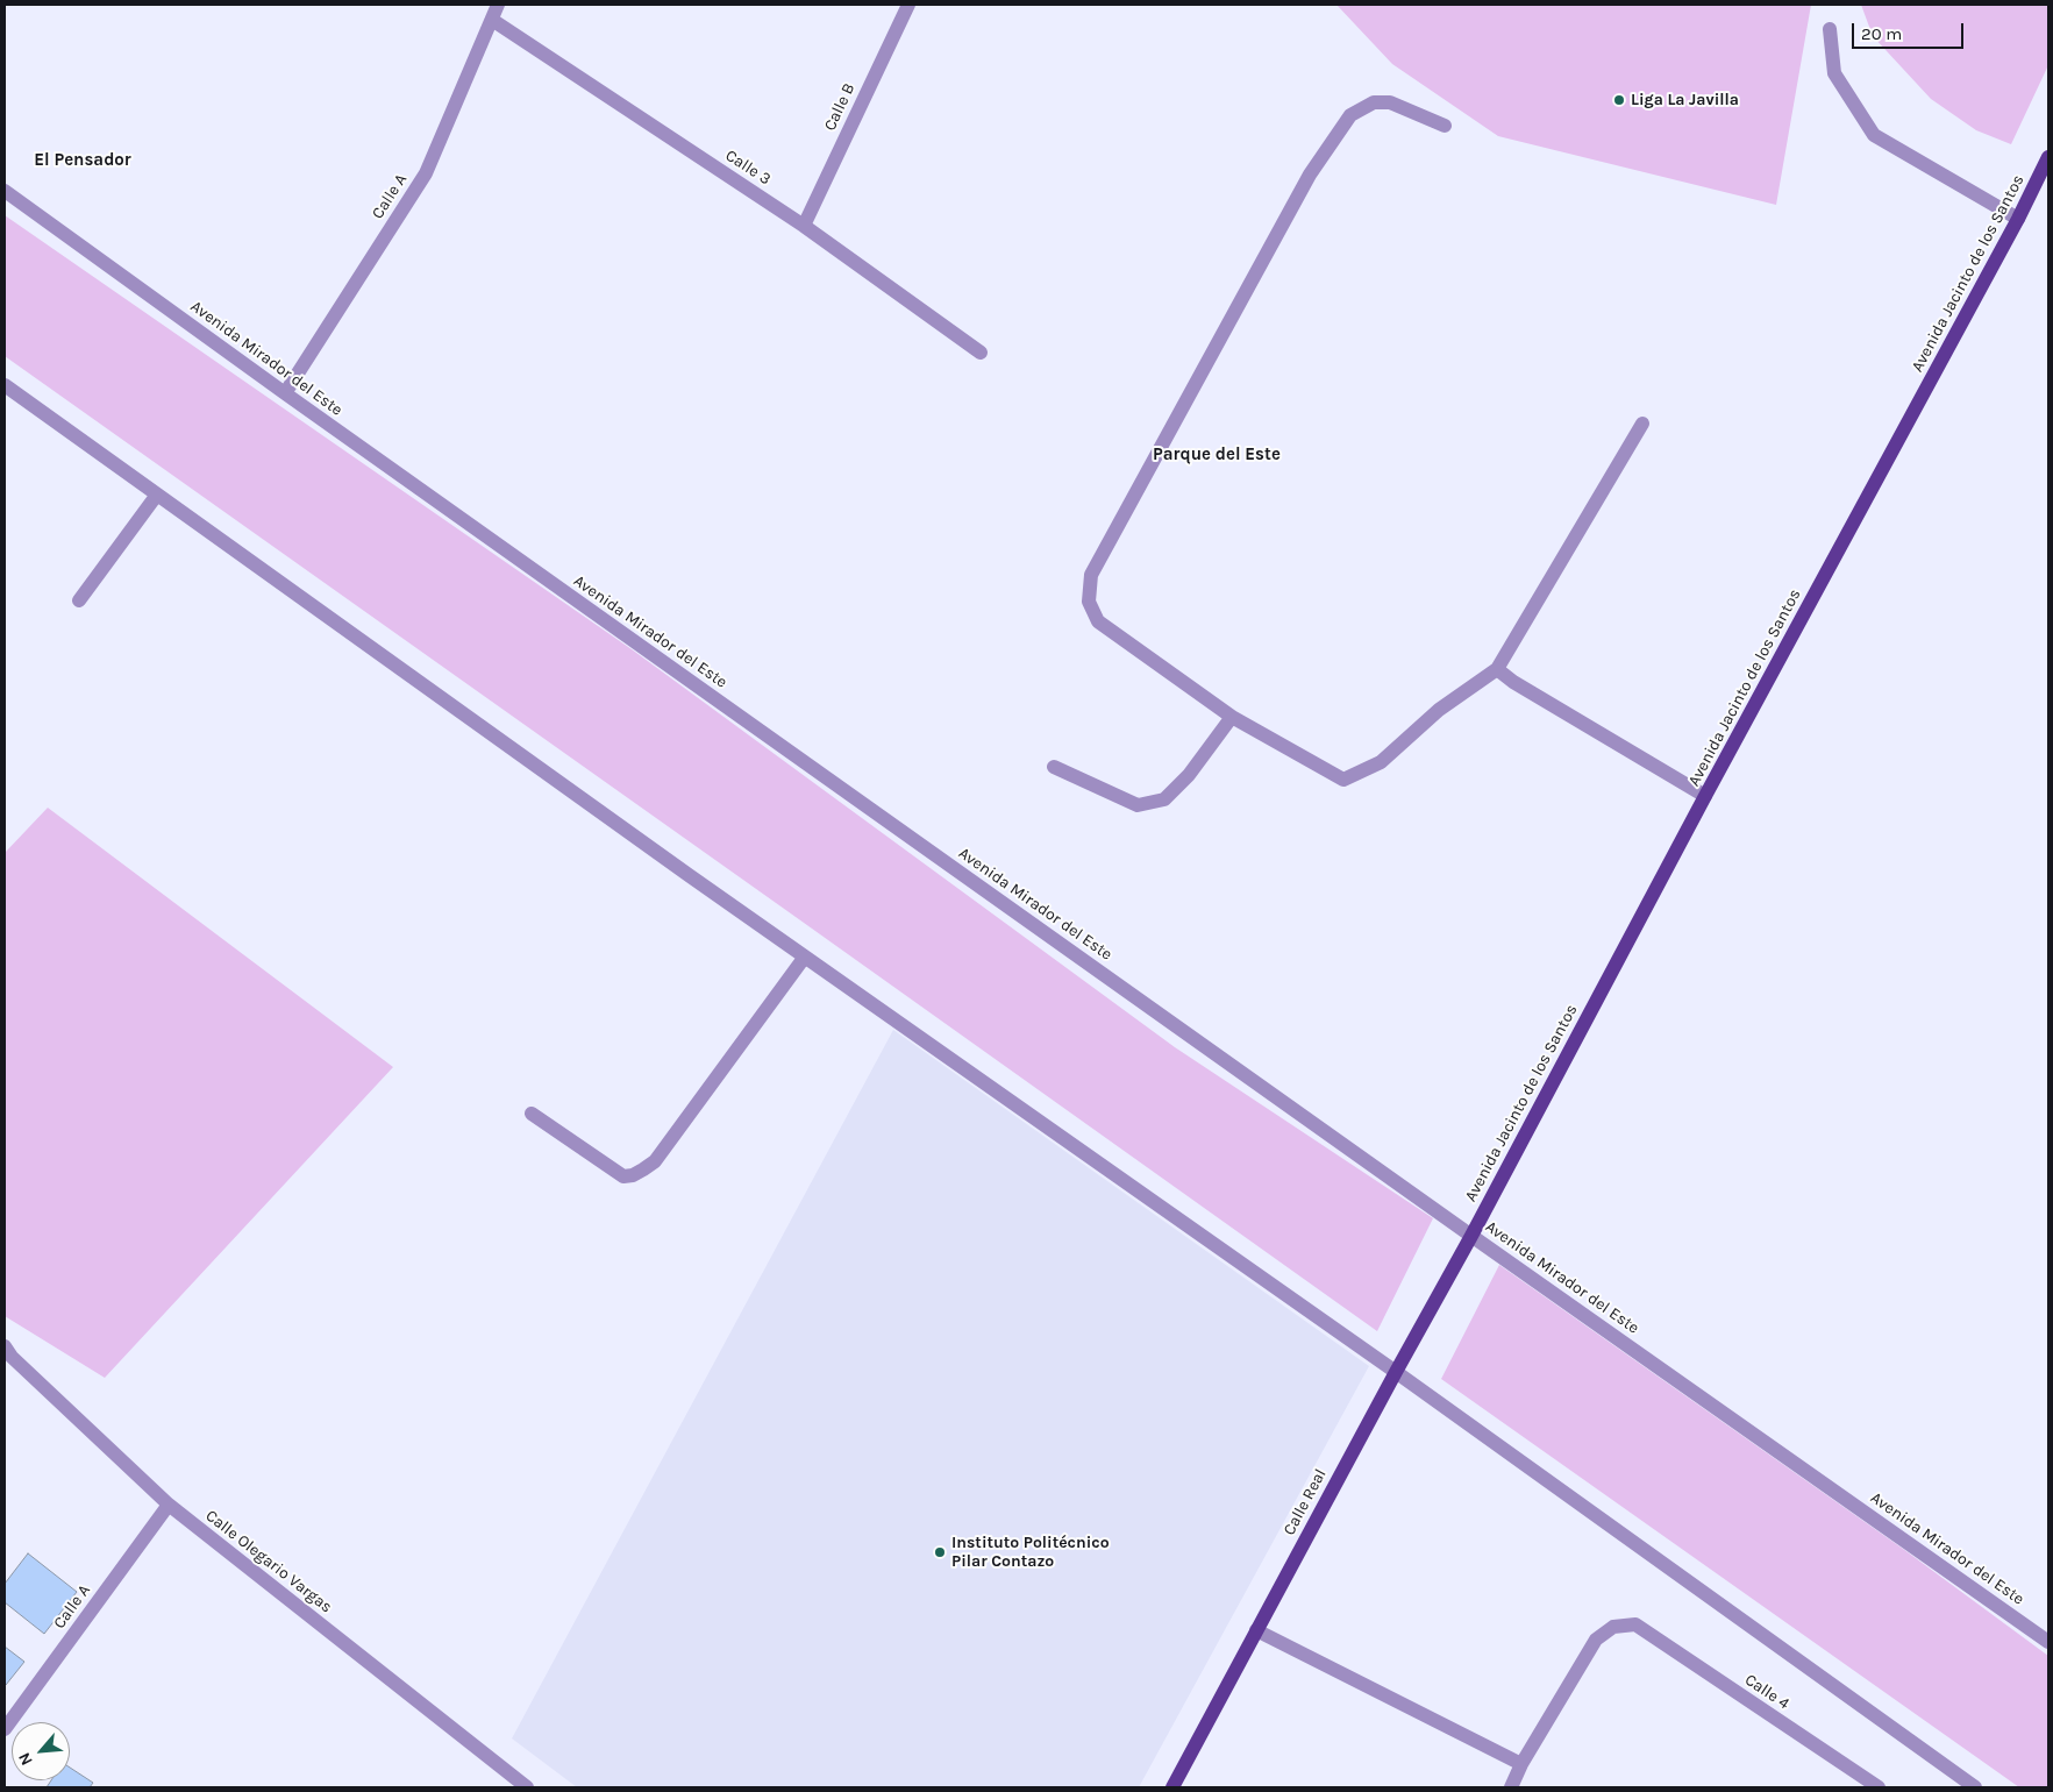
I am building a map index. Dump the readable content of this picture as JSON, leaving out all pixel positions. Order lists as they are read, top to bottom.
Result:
{
  "streets": {
    "main road": ["Avenida Jacinto de los Santos", "Calle Real"],
    "street": [
      "Calle B",
      "Calle 3",
      "Calle A",
      "Avenida Mirador del Este",
      "Calle Olegario Vargas",
      "Calle 4"
    ]
  },
  "crossings": [
    ["Calle B", "Calle 3"],
    ["Calle 3", "Calle A"],
    ["Calle A", "Avenida Mirador del Este"],
    ["Calle A", "Calle Olegario Vargas"],
    ["Avenida Jacinto de los Santos", "Avenida Mirador del Este"],
    ["Avenida Jacinto de los Santos", "Calle Real"],
    ["Avenida Mirador del Este", "Calle Real"]
  ],
  "districts": ["El Pensador", "Parque del Este"],
  "places": ["Liga La Javilla", "Instituto Politécnico Pilar Contazo"],
  "scale_bar": "20 m",
  "north": "bottom left"
}
